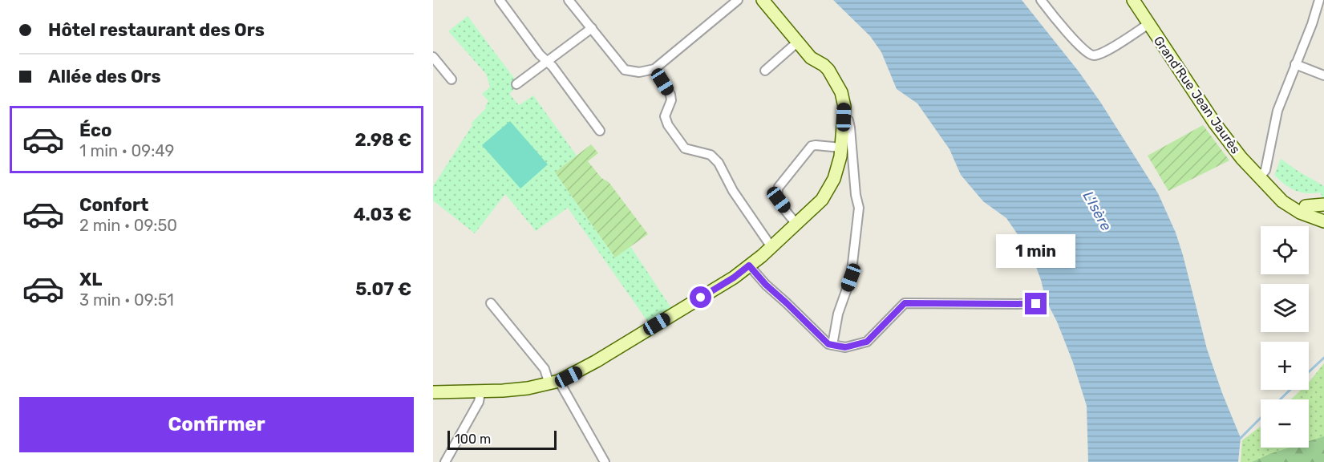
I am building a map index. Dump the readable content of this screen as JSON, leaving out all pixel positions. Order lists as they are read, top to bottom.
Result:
{
  "streets": {
    "street": ["Grand'Rue Jean Jaurès"]
  },
  "water": ["L'Isère"],
  "scale_bar": "100 m",
  "page": {
    "banner": ["Hôtel restaurant des Ors", "Allée des Ors"],
    "list": [
      {
        "name": "Éco",
        "note": "1 min · 09:49",
        "value": "2.98 €"
      },
      {
        "name": "Confort",
        "note": "2 min · 09:50",
        "value": "4.03 €"
      },
      {
        "name": "XL",
        "note": "3 min · 09:51",
        "value": "5.07 €"
      }
    ],
    "map_buttons": ["+", "−"],
    "bubble": "1 min",
    "buttons": "Confirmer",
    "scale": "100 m"
  }
}
